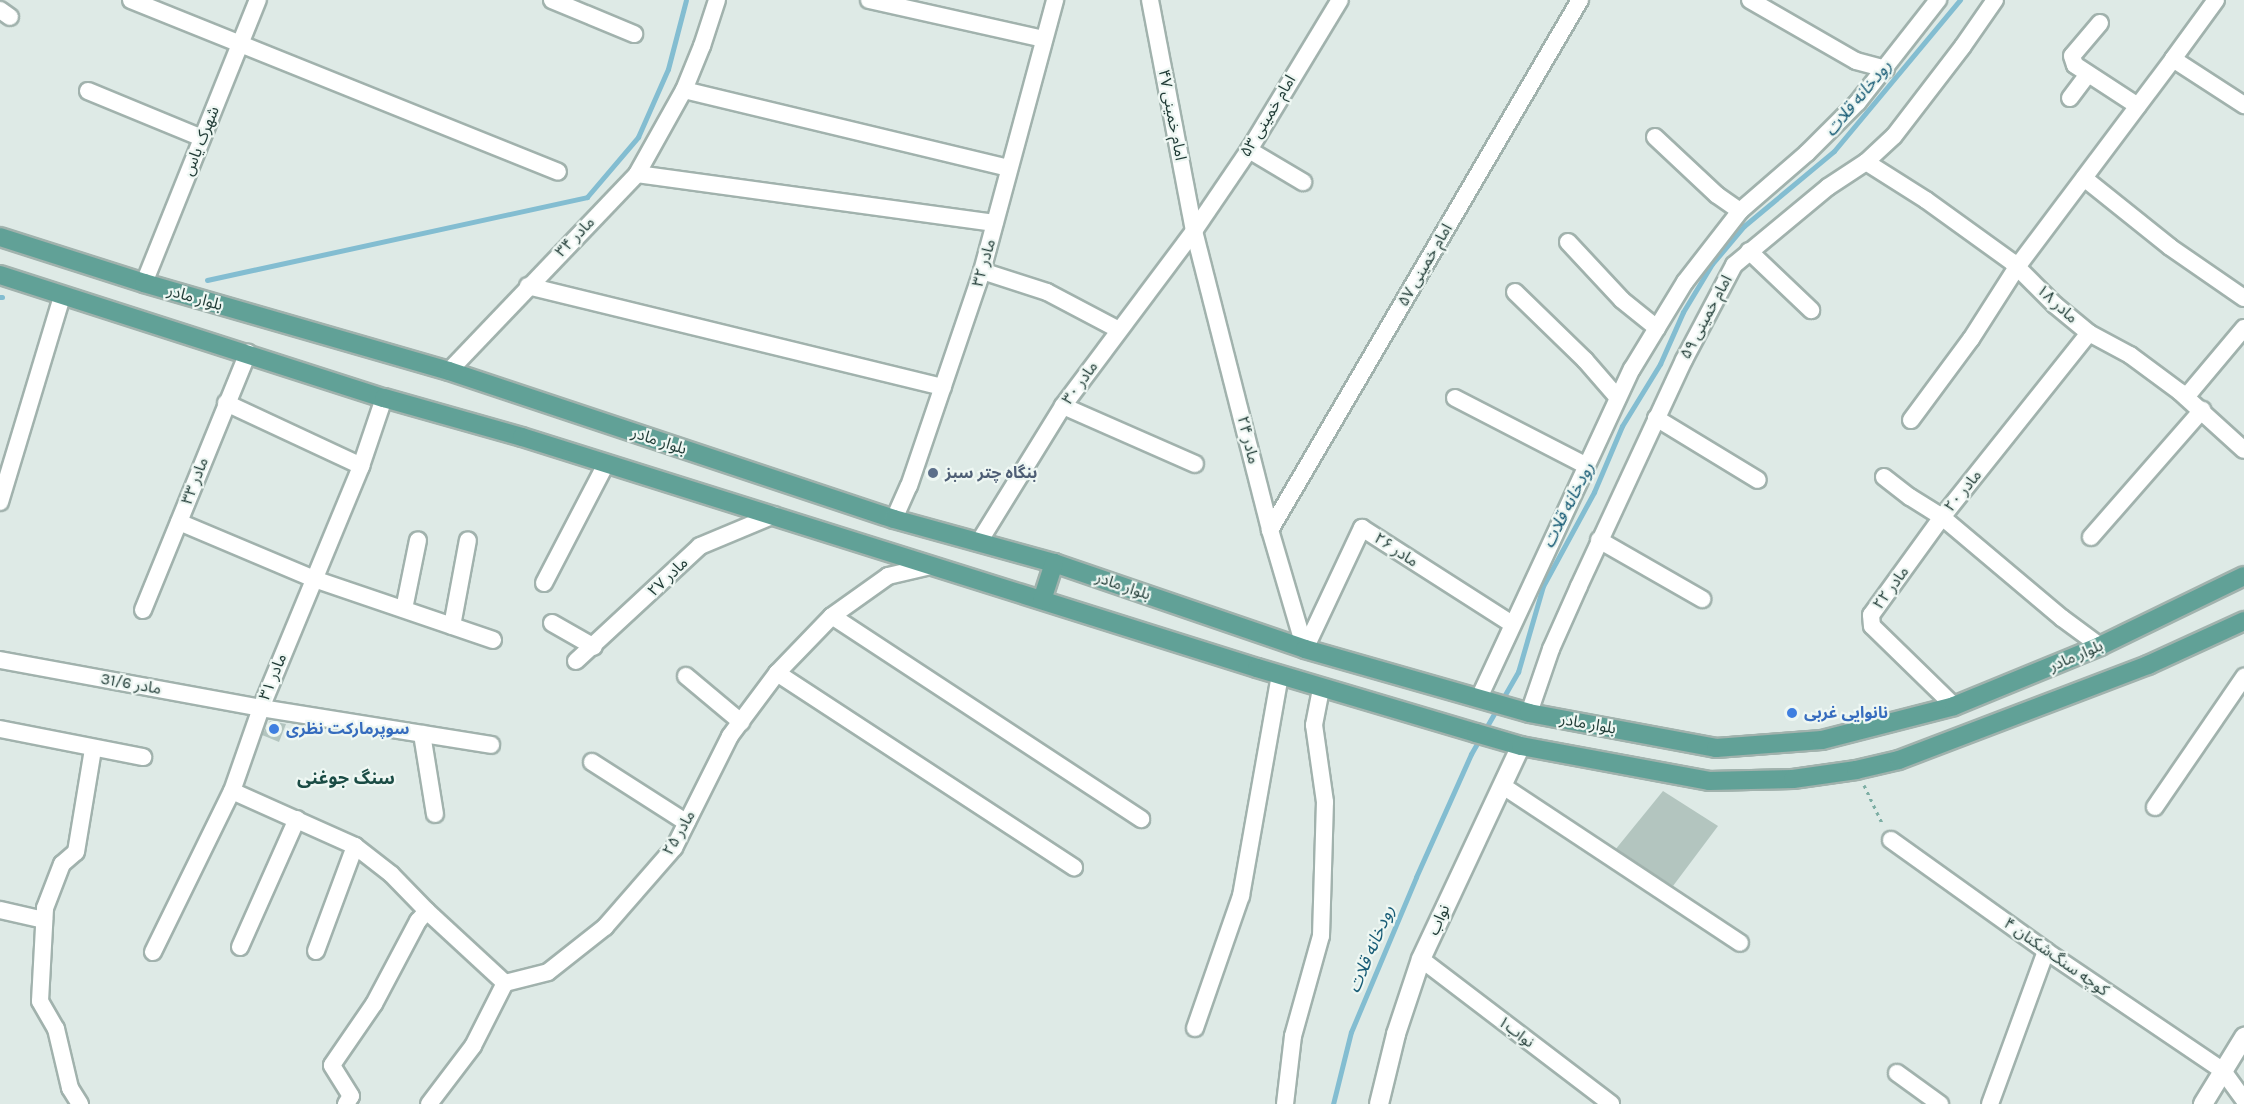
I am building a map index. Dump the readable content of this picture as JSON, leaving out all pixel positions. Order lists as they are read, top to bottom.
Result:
{
  "streets": {
    "main road": ["بلوار مادر"],
    "street": [
      "امام خمینی ۴۷",
      "امام خمینی ۵۳",
      "شهرک یاس",
      "مادر ۳۴",
      "مادر ۳۲",
      "امام خمینی ۵۷",
      "مادر ۱۸",
      "امام خمینی ۵۹",
      "مادر ۳۰",
      "مادر ۲۴",
      "مادر ۳۳",
      "مادر ۲۰",
      "مادر ۲۶",
      "مادر ۲۷",
      "مادر ۲۲",
      "مادر ۳۱",
      "مادر 31/6",
      "مادر ۲۵",
      "نواب",
      "کوچه سنگ‌شکنان ۴",
      "نواب۱"
    ]
  },
  "crossings": [
    ["امام خمینی ۴۷", "امام خمینی ۵۳"],
    ["امام خمینی ۴۷", "مادر ۳۰"],
    ["امام خمینی ۴۷", "مادر ۲۴"],
    ["امام خمینی ۵۳", "مادر ۳۰"],
    ["امام خمینی ۵۳", "مادر ۲۴"],
    ["شهرک یاس", "بلوار مادر"],
    ["مادر ۳۴", "بلوار مادر"],
    ["مادر ۳۲", "بلوار مادر"],
    ["امام خمینی ۵۷", "مادر ۲۴"],
    ["بلوار مادر", "امام خمینی ۵۹"],
    ["بلوار مادر", "مادر ۳۰"],
    ["بلوار مادر", "مادر ۲۴"],
    ["بلوار مادر", "مادر ۳۳"],
    ["بلوار مادر", "مادر ۲۰"],
    ["بلوار مادر", "مادر ۲۶"],
    ["بلوار مادر", "مادر ۲۷"],
    ["بلوار مادر", "مادر ۲۲"],
    ["بلوار مادر", "مادر ۳۱"],
    ["بلوار مادر", "مادر ۲۵"],
    ["بلوار مادر", "نواب"],
    ["مادر ۱۸", "امام خمینی ۵۹"],
    ["مادر ۱۸", "مادر ۲۰"],
    ["امام خمینی ۵۹", "مادر ۲۶"],
    ["مادر ۳۰", "مادر ۲۴"],
    ["مادر ۲۴", "مادر ۲۶"],
    ["مادر ۲۰", "مادر ۲۲"],
    ["مادر ۳۱", "مادر 31/6"],
    ["نواب", "نواب۱"]
  ],
  "districts": ["سنگ جوغنی"],
  "water": ["رودخانه قلات"],
  "places": ["بنگاه چتر سبز", "نانوایی غربی", "سوپرمارکت نظری"]
}
